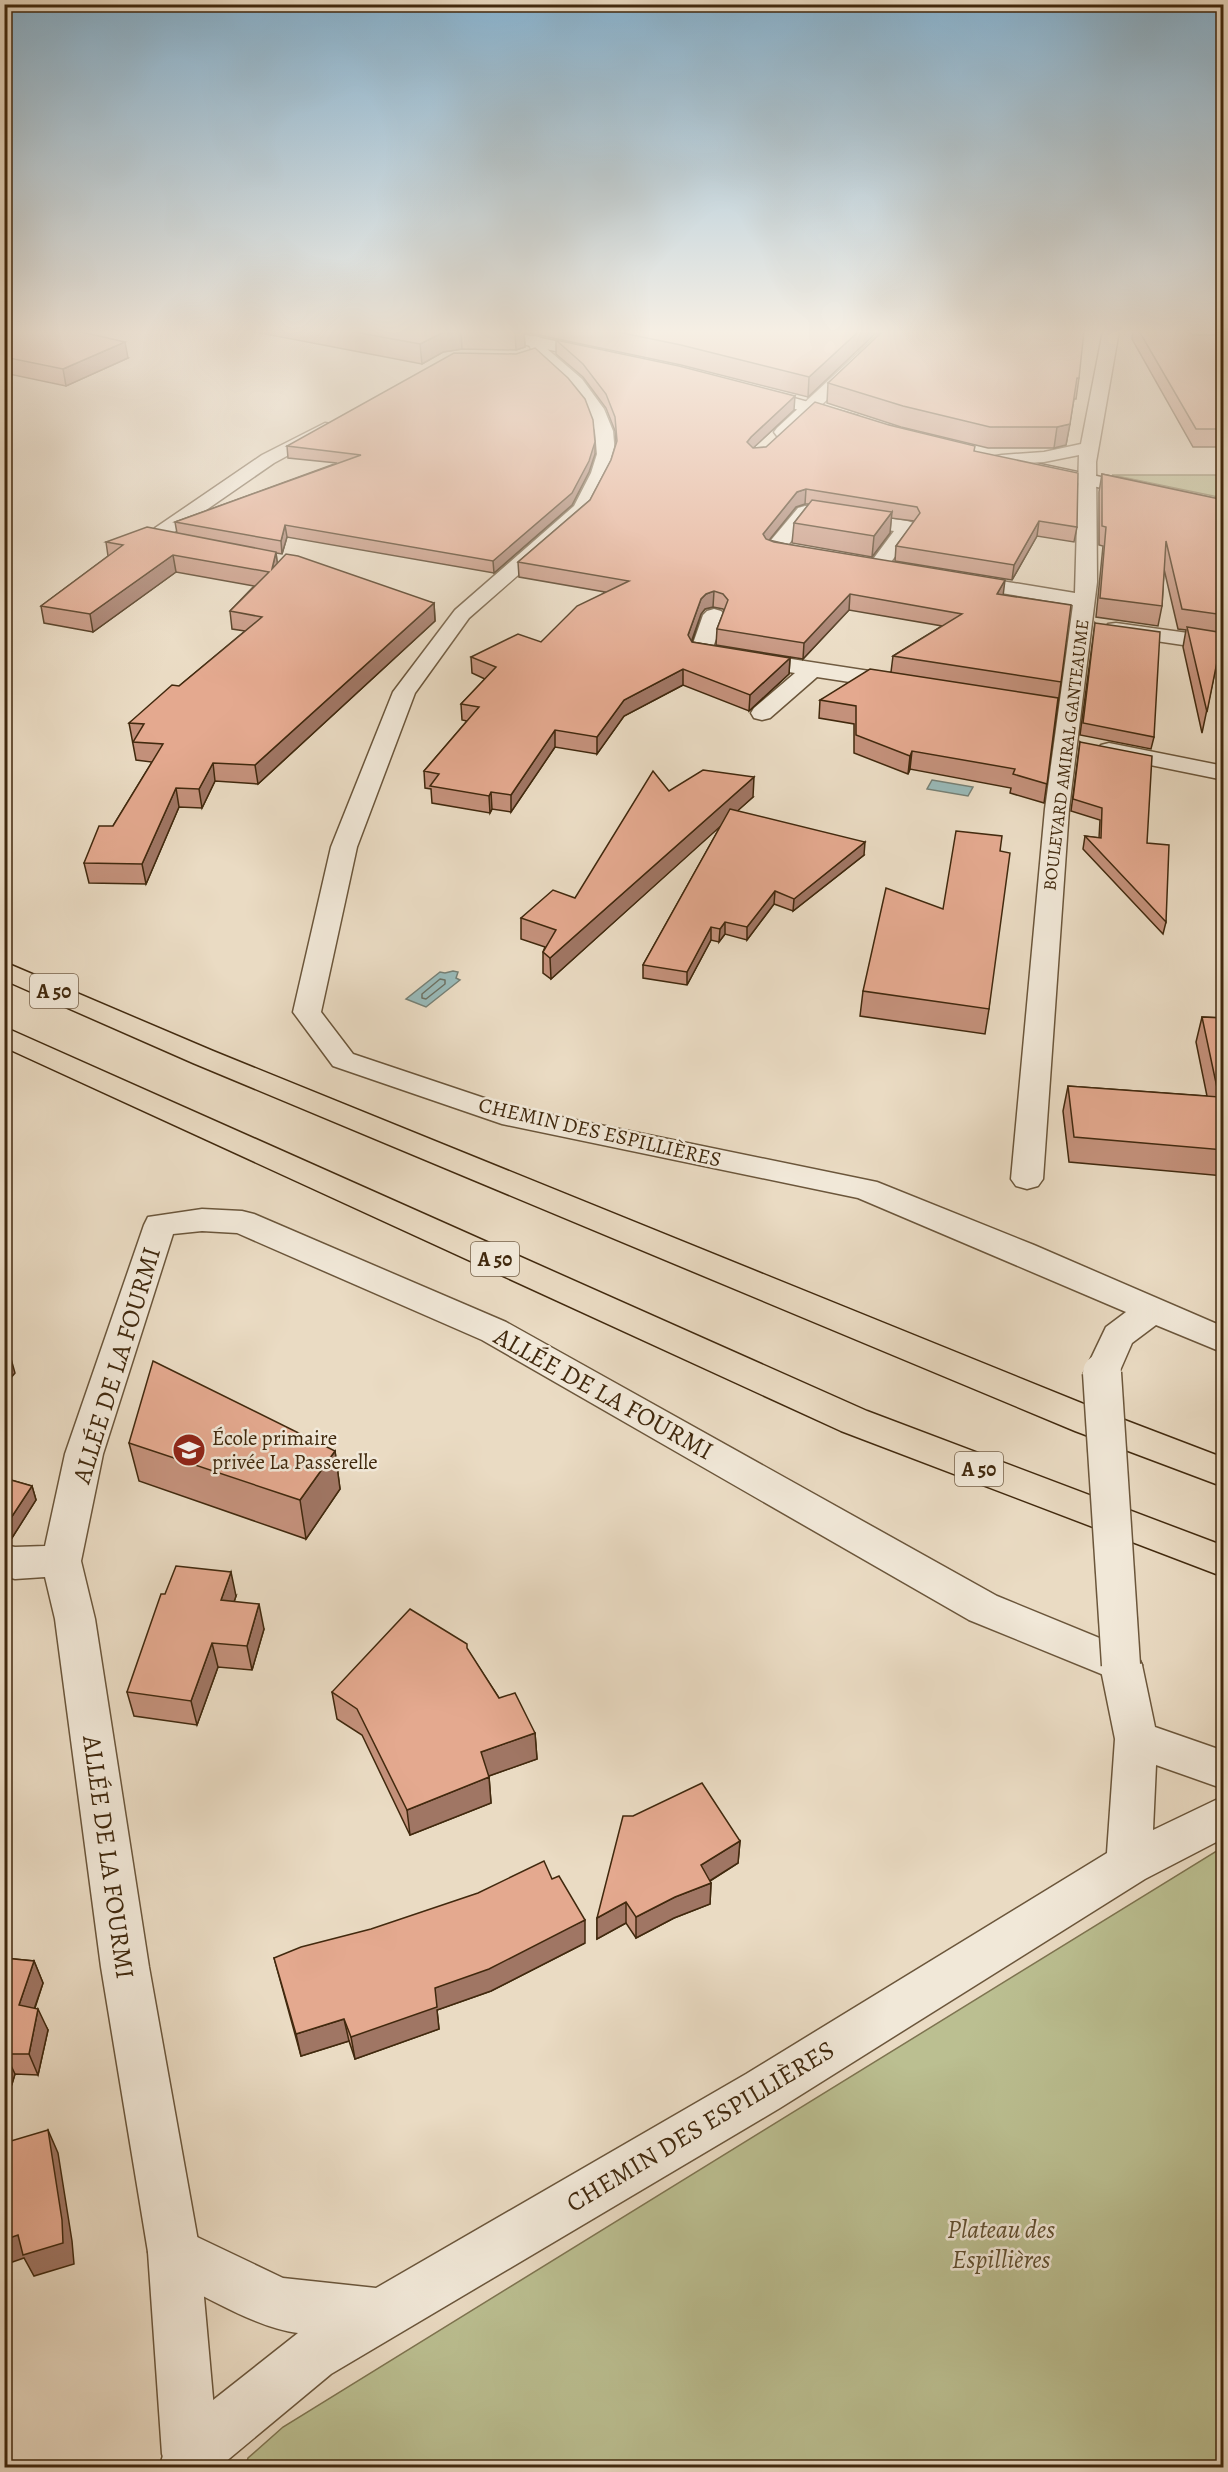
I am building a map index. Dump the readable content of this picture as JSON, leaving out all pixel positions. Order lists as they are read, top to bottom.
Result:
{
  "streets": {
    "highway": ["A 50"],
    "street": ["BOULEVARD AMIRAL GANTEAUME", "CHEMIN DES ESPILLIÈRES", "ALLÉE DE LA FOURMI"]
  },
  "crossings": [
    ["CHEMIN DES ESPILLIÈRES", "ALLÉE DE LA FOURMI"]
  ],
  "parks": ["Plateau des Espillières"],
  "places": {
    "school or university": ["École primaire privée La Passerelle"]
  }
}
